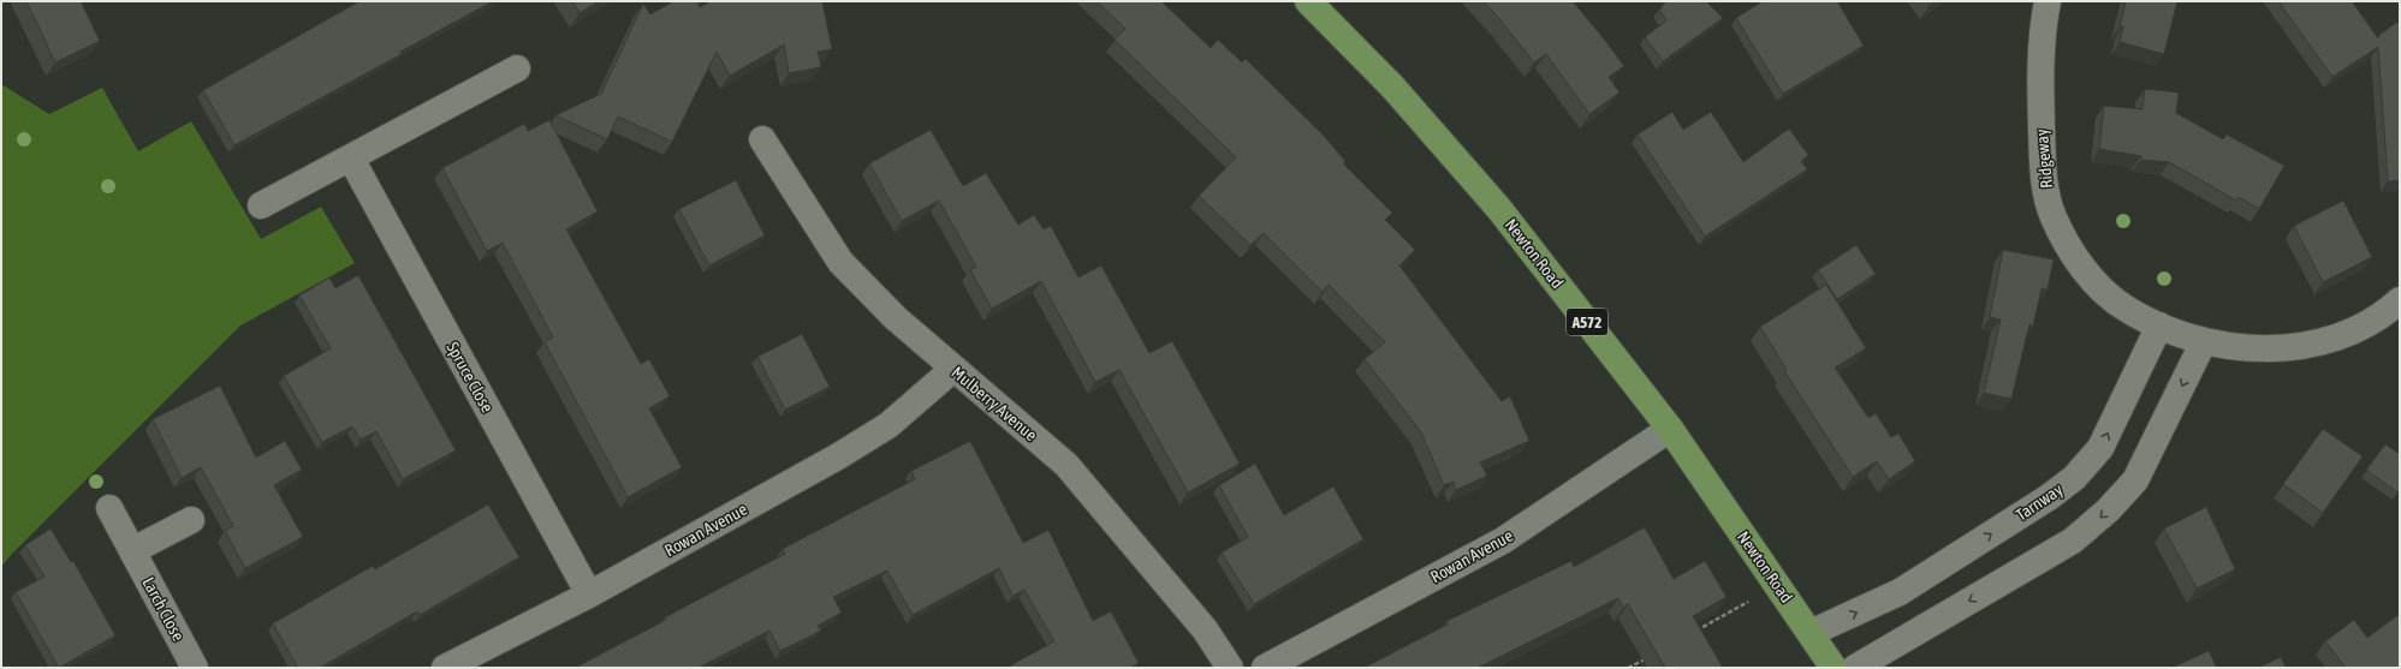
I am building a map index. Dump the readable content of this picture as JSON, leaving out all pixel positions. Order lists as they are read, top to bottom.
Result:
{
  "streets": {
    "main road": ["Newton Road", "A572"],
    "street": [
      "Ridgeway",
      "Spruce Close",
      "Mulberry Avenue",
      "Tarnway",
      "Rowan Avenue",
      "Larch Close"
    ]
  },
  "crossings": [
    ["Ridgeway", "Tarnway"],
    ["Newton Road", "Tarnway"],
    ["Newton Road", "Rowan Avenue"],
    ["Spruce Close", "Rowan Avenue"],
    ["Mulberry Avenue", "Rowan Avenue"]
  ]
}
